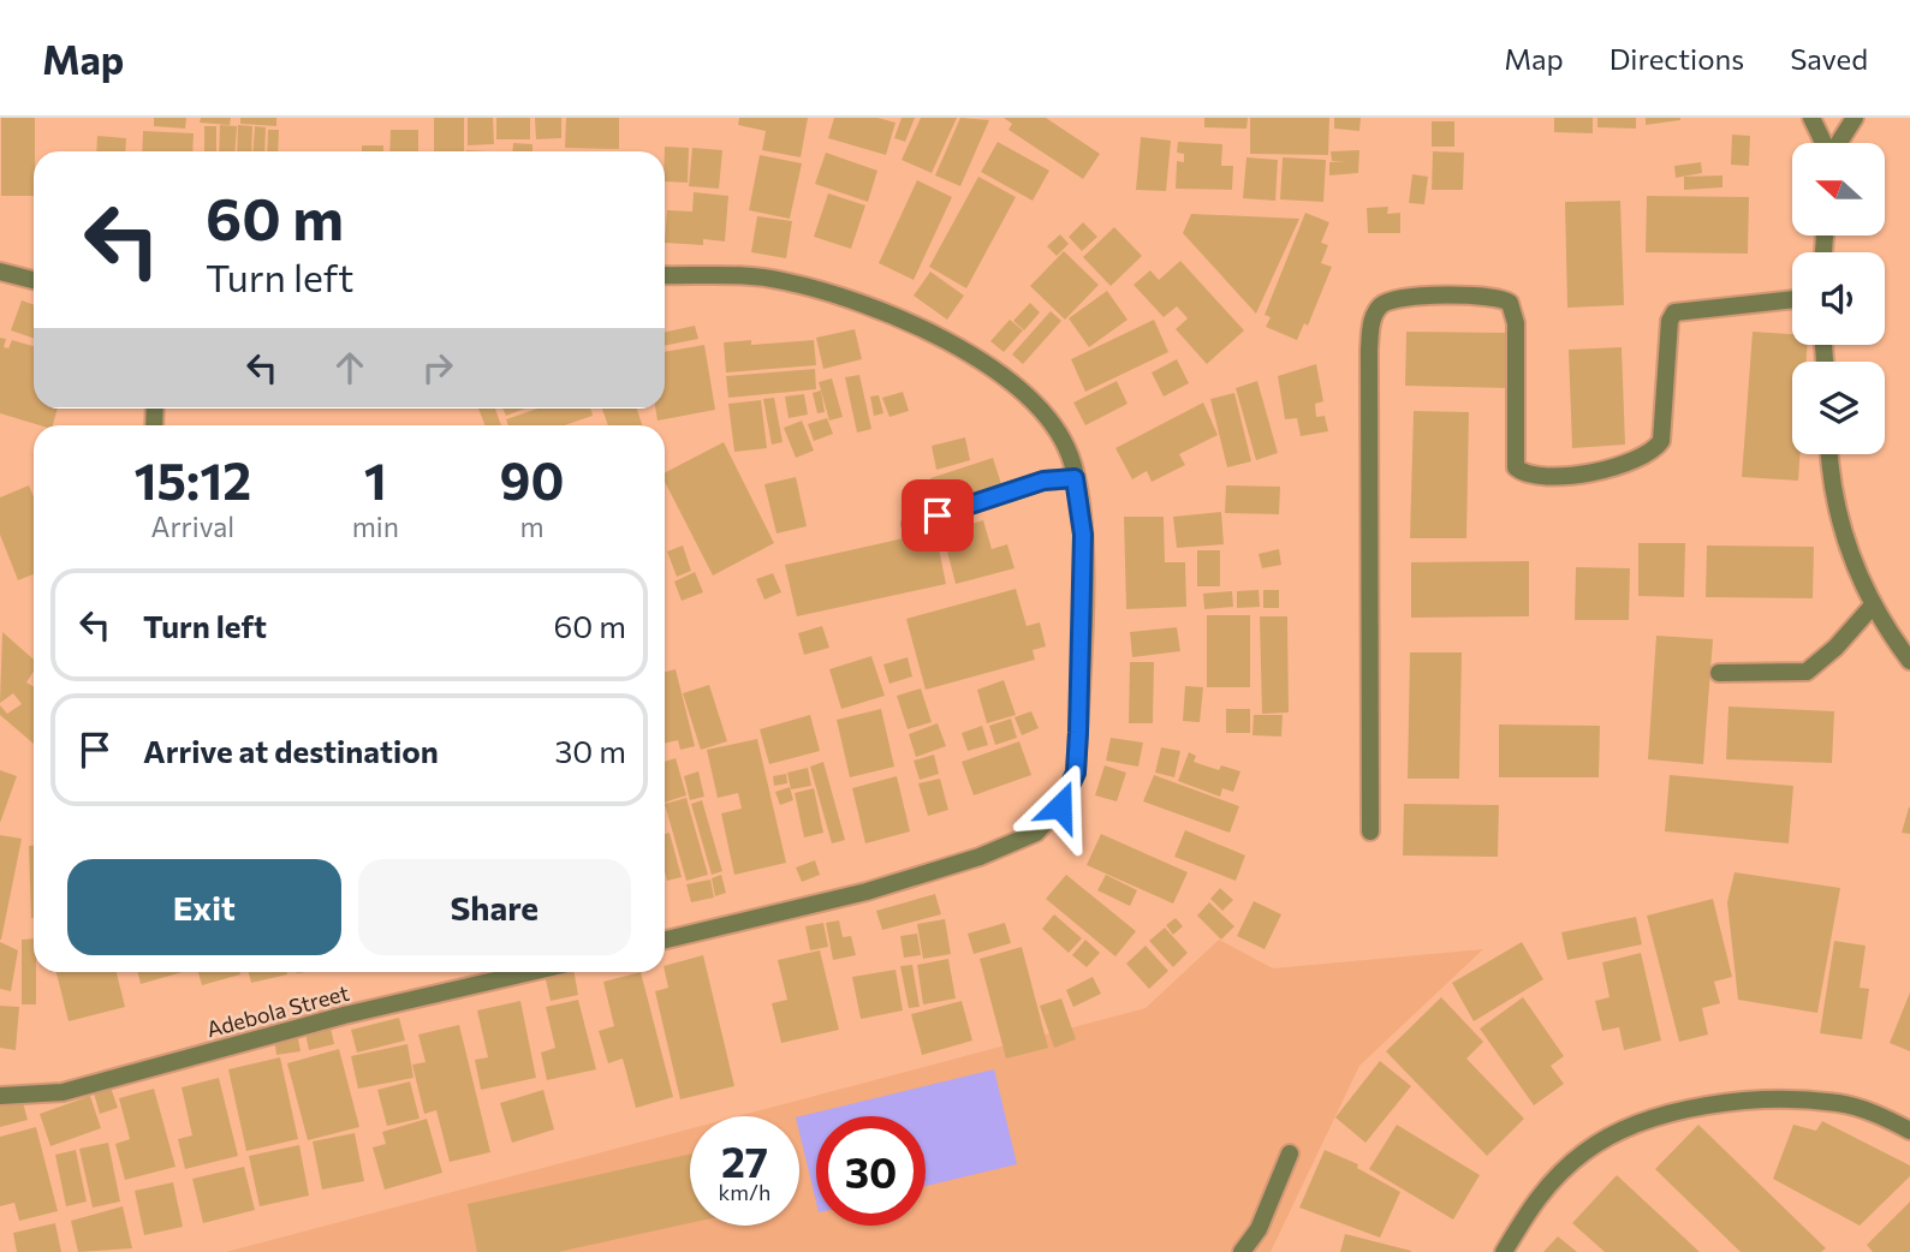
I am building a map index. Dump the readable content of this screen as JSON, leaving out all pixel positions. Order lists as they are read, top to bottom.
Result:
{
  "streets": {
    "street": ["Adebola Street"]
  },
  "north": "left",
  "page": {
    "header": "Map",
    "nav": ["Map", "Directions", "Saved"],
    "turn": ["60 m", "Turn left"],
    "eta": [
      "15:12",
      "Arrival",
      "1",
      "min",
      "90",
      "m"
    ],
    "list": [
      {
        "name": "Turn left",
        "value": "60 m"
      },
      {
        "name": "Arrive at destination",
        "value": "30 m"
      }
    ],
    "buttons": ["Exit", "Share"],
    "speed": "27 km/h",
    "limit": "30"
  }
}
